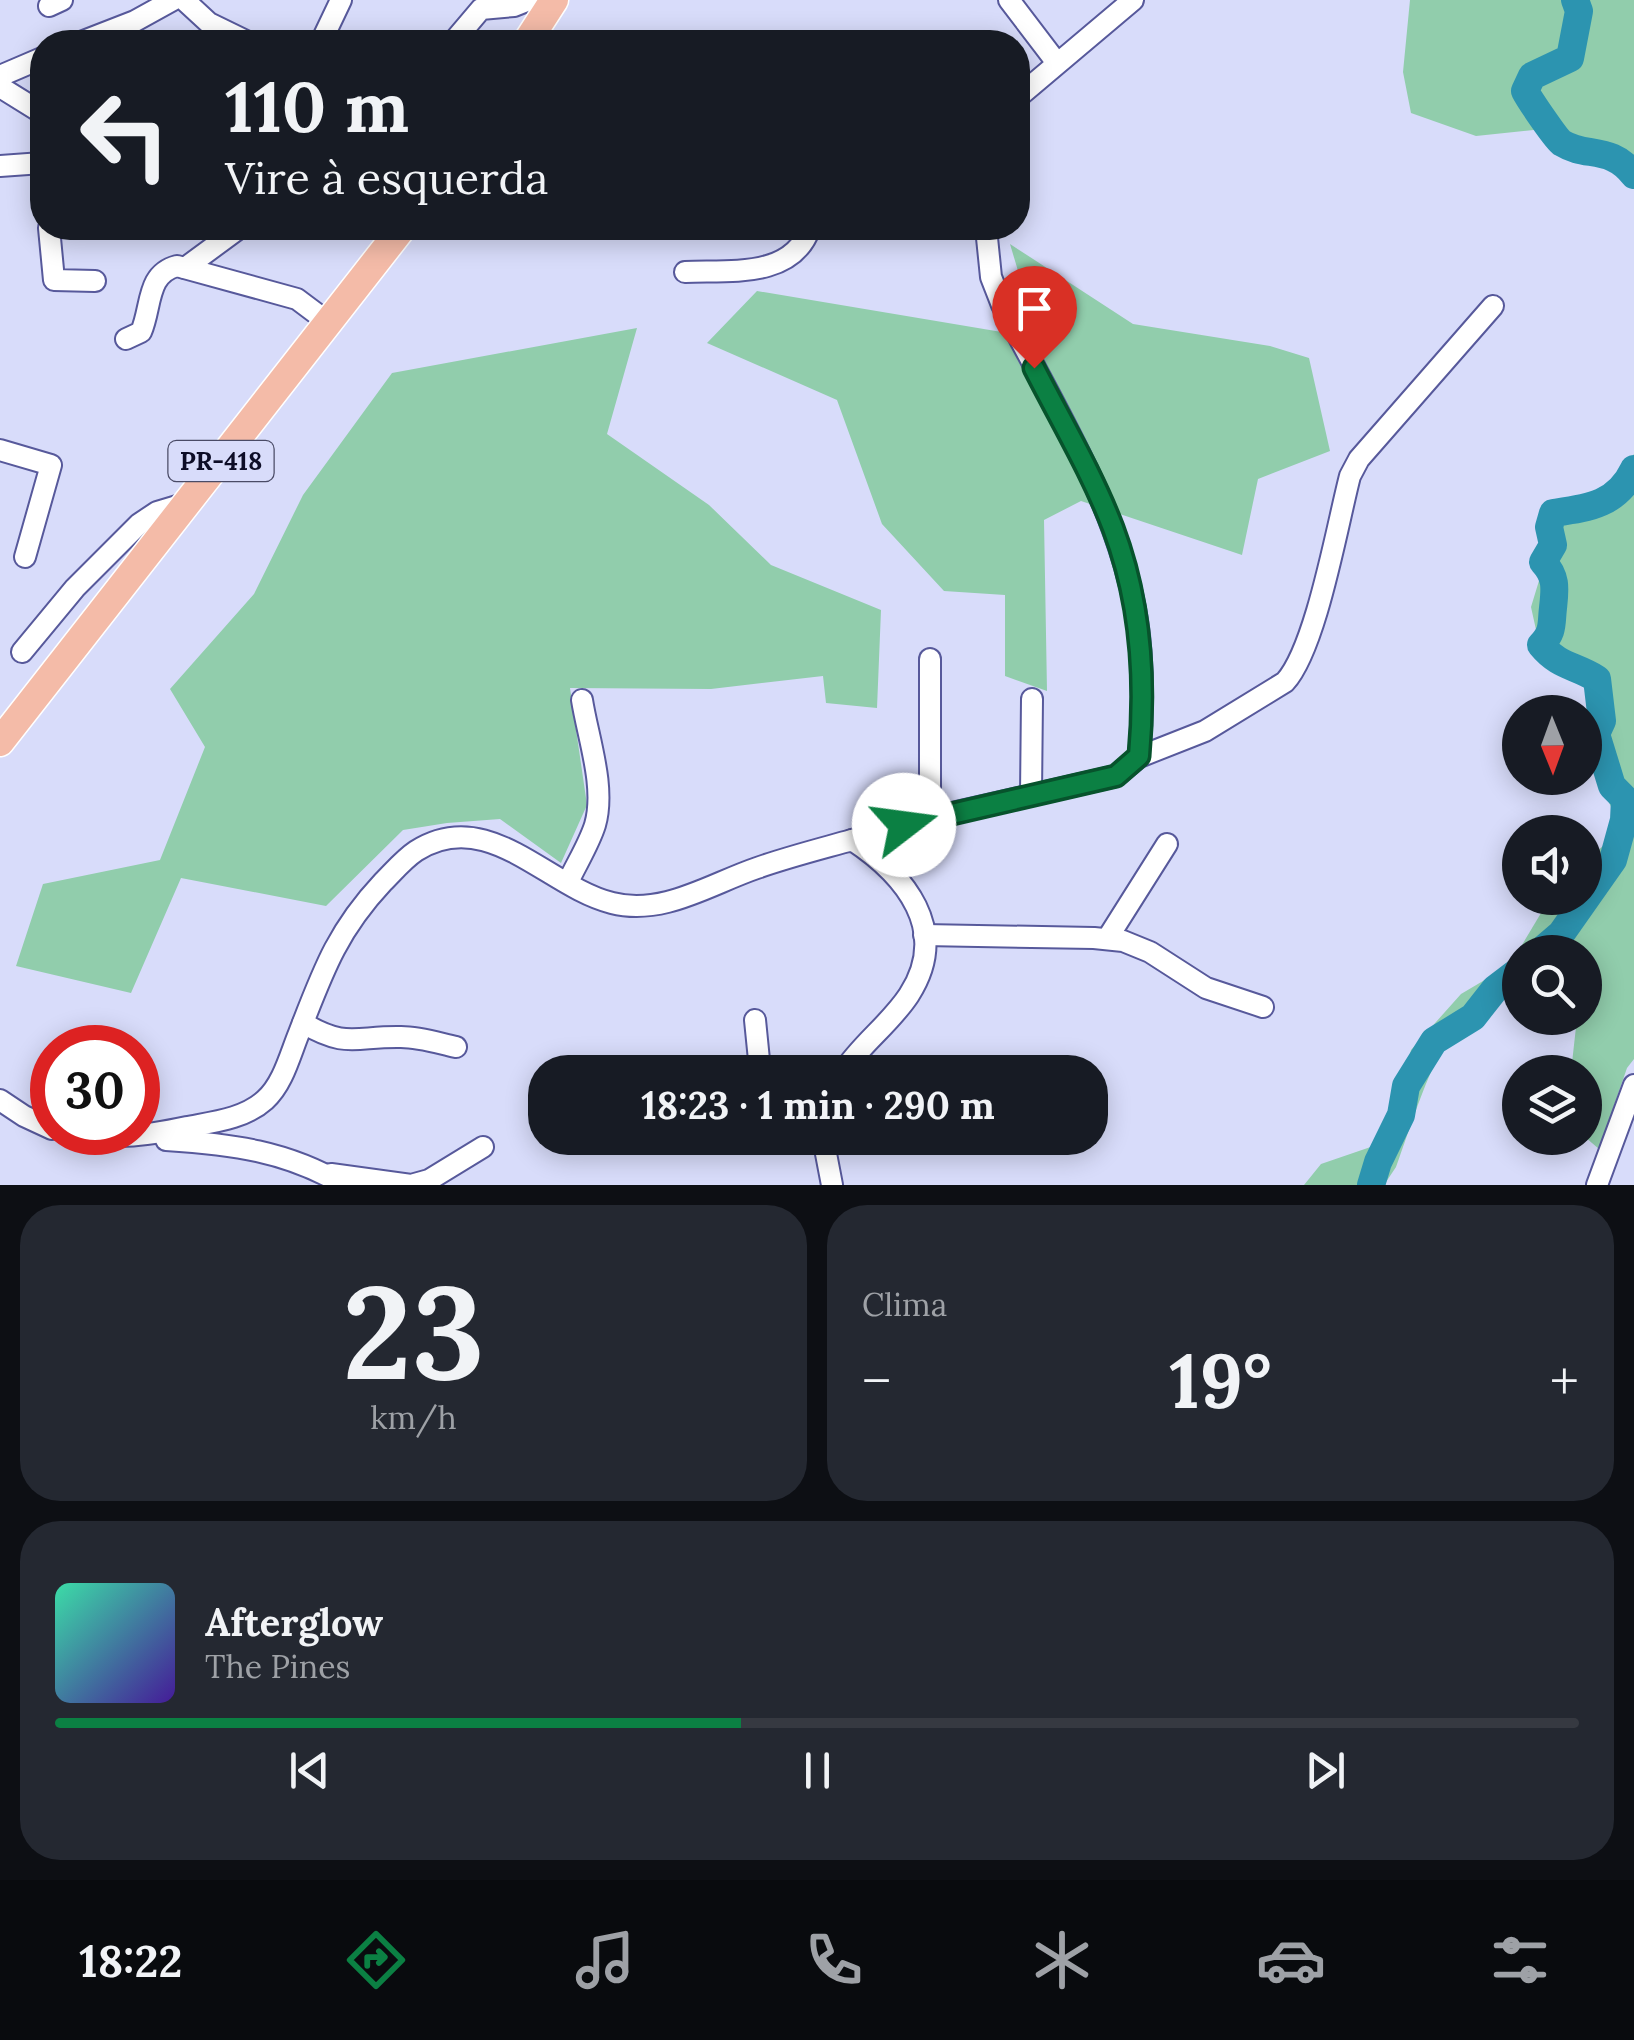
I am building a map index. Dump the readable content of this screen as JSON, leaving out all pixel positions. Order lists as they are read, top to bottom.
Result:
{
  "streets": {
    "highway": ["PR-418"]
  },
  "north": "bottom",
  "page": {
    "turn": ["110 m", "Vire à esquerda"],
    "limit": "30",
    "trip": "18:23 · 1 min · 290 m",
    "tile": [
      ["23", "km/h"],
      "Clima"
    ],
    "heat": ["−", "19°", "+"],
    "song": ["Afterglow", "The Pines"],
    "tabs": "18:22"
  }
}
